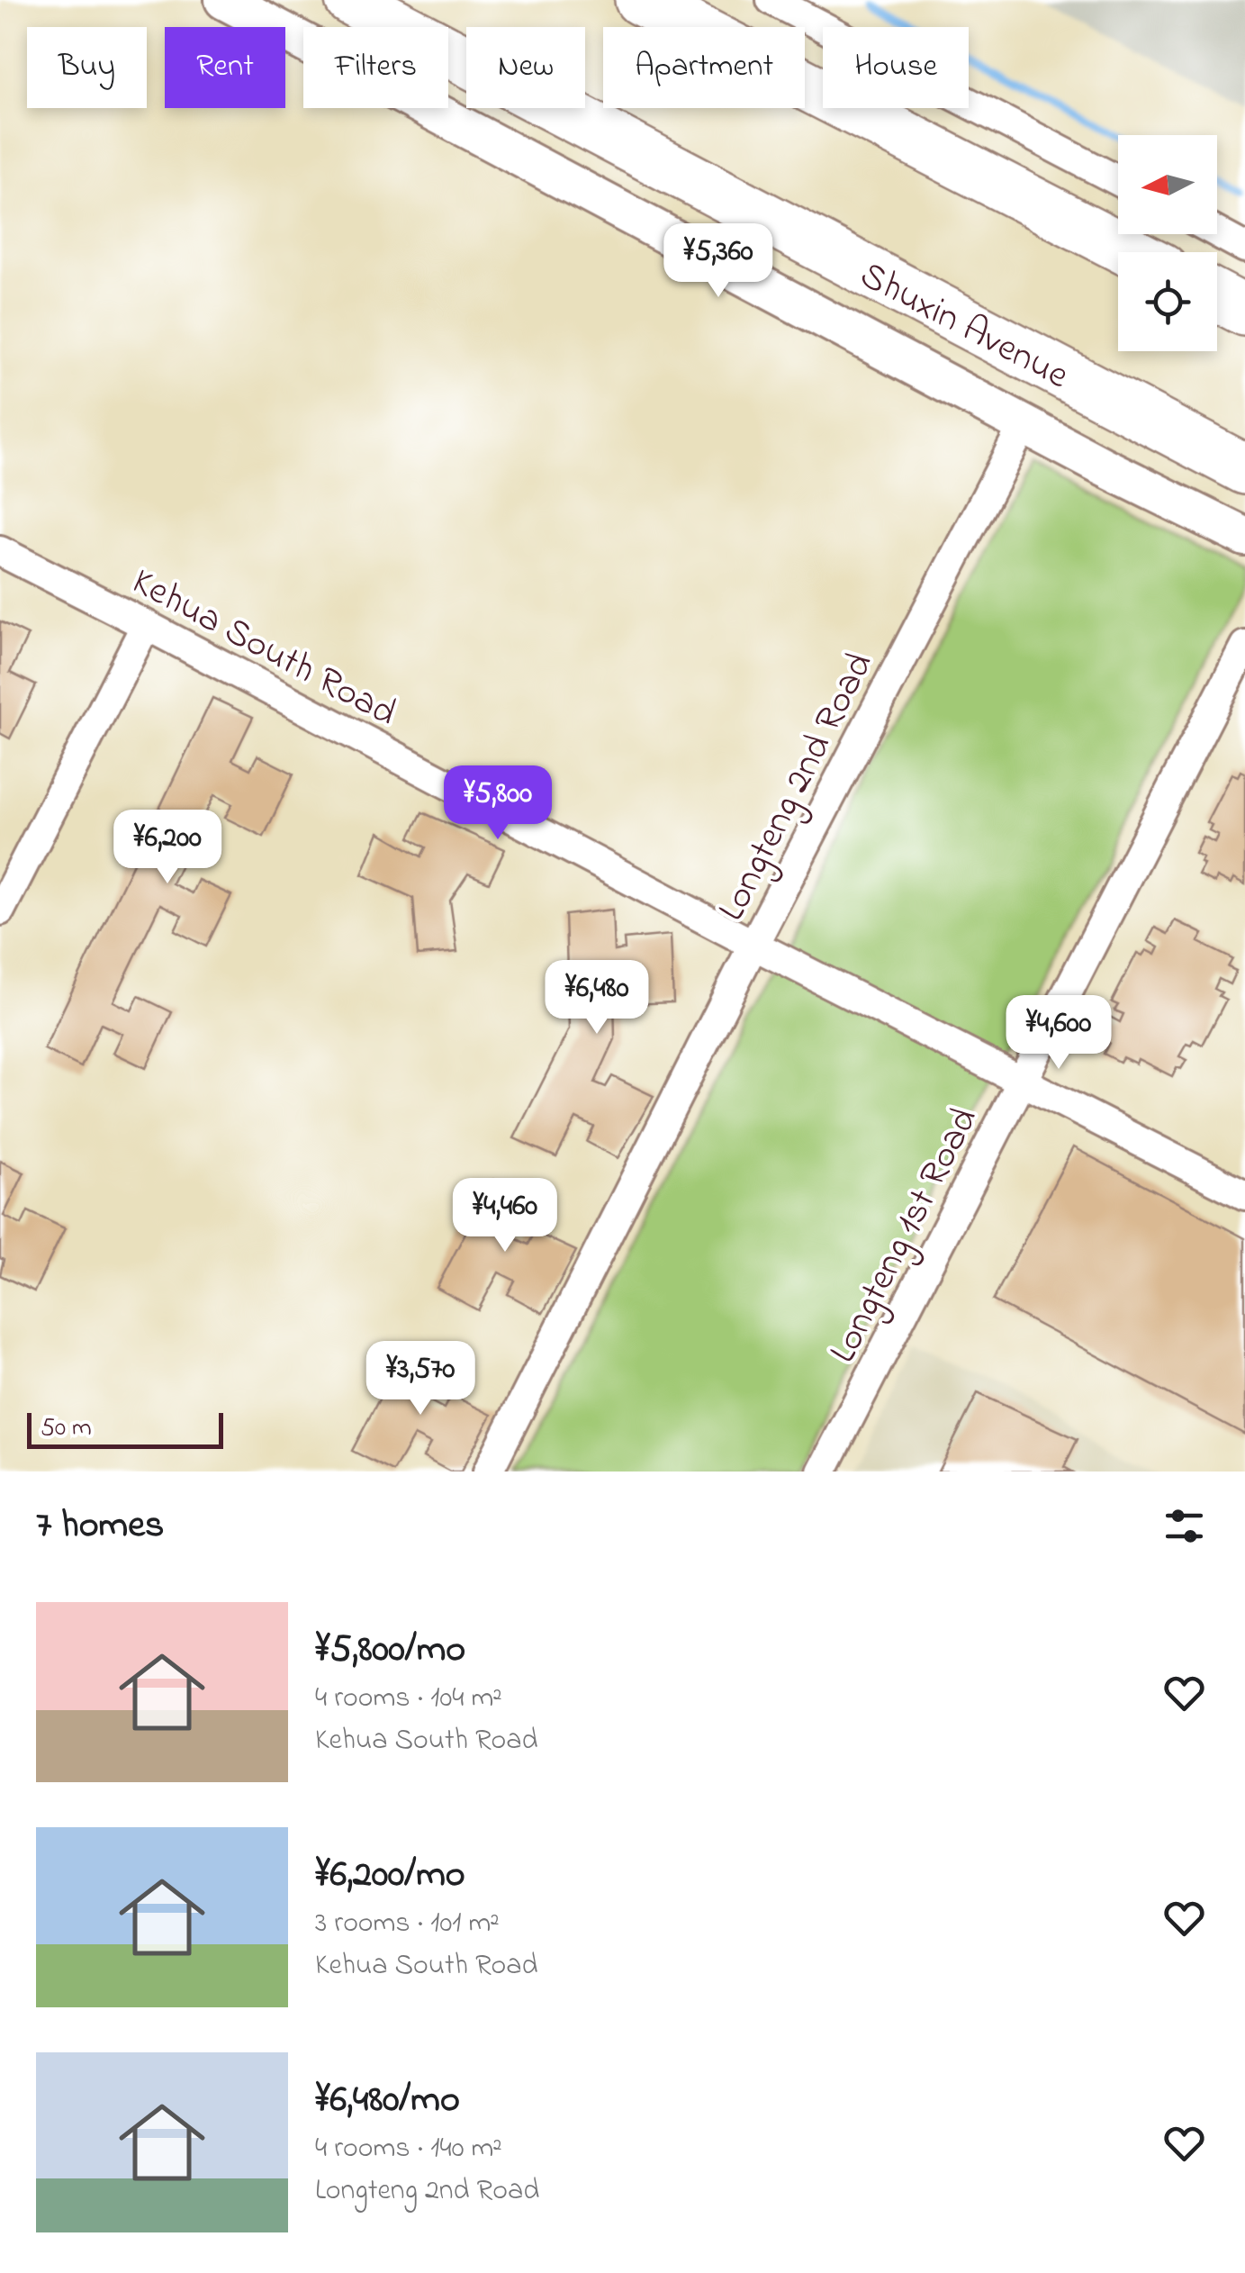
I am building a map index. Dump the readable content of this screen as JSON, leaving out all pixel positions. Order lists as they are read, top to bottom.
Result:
{
  "streets": {
    "highway": ["Shuxin Avenue"],
    "street": ["Kehua South Road", "Longteng 2nd Road", "Longteng 1st Road"]
  },
  "crossings": [
    ["Kehua South Road", "Longteng 2nd Road"],
    ["Kehua South Road", "Longteng 1st Road"]
  ],
  "scale_bar": "50 m",
  "north": "left",
  "page": {
    "chip": [
      "Buy",
      "Rent",
      "Filters",
      "New",
      "Apartment",
      "House"
    ],
    "price": [
      "¥5,360",
      "¥5,800",
      "¥6,200",
      "¥6,480",
      "¥4,600",
      "¥4,460",
      "¥3,570"
    ],
    "scale": "50 m",
    "heading": "7 homes",
    "list": [
      {
        "name": "¥5,800/mo",
        "note": "4 rooms · 104 m² · Kehua South Road"
      },
      {
        "name": "¥6,200/mo",
        "note": "3 rooms · 101 m² · Kehua South Road"
      },
      {
        "name": "¥6,480/mo",
        "note": "4 rooms · 140 m² · Longteng 2nd Road"
      }
    ]
  }
}
